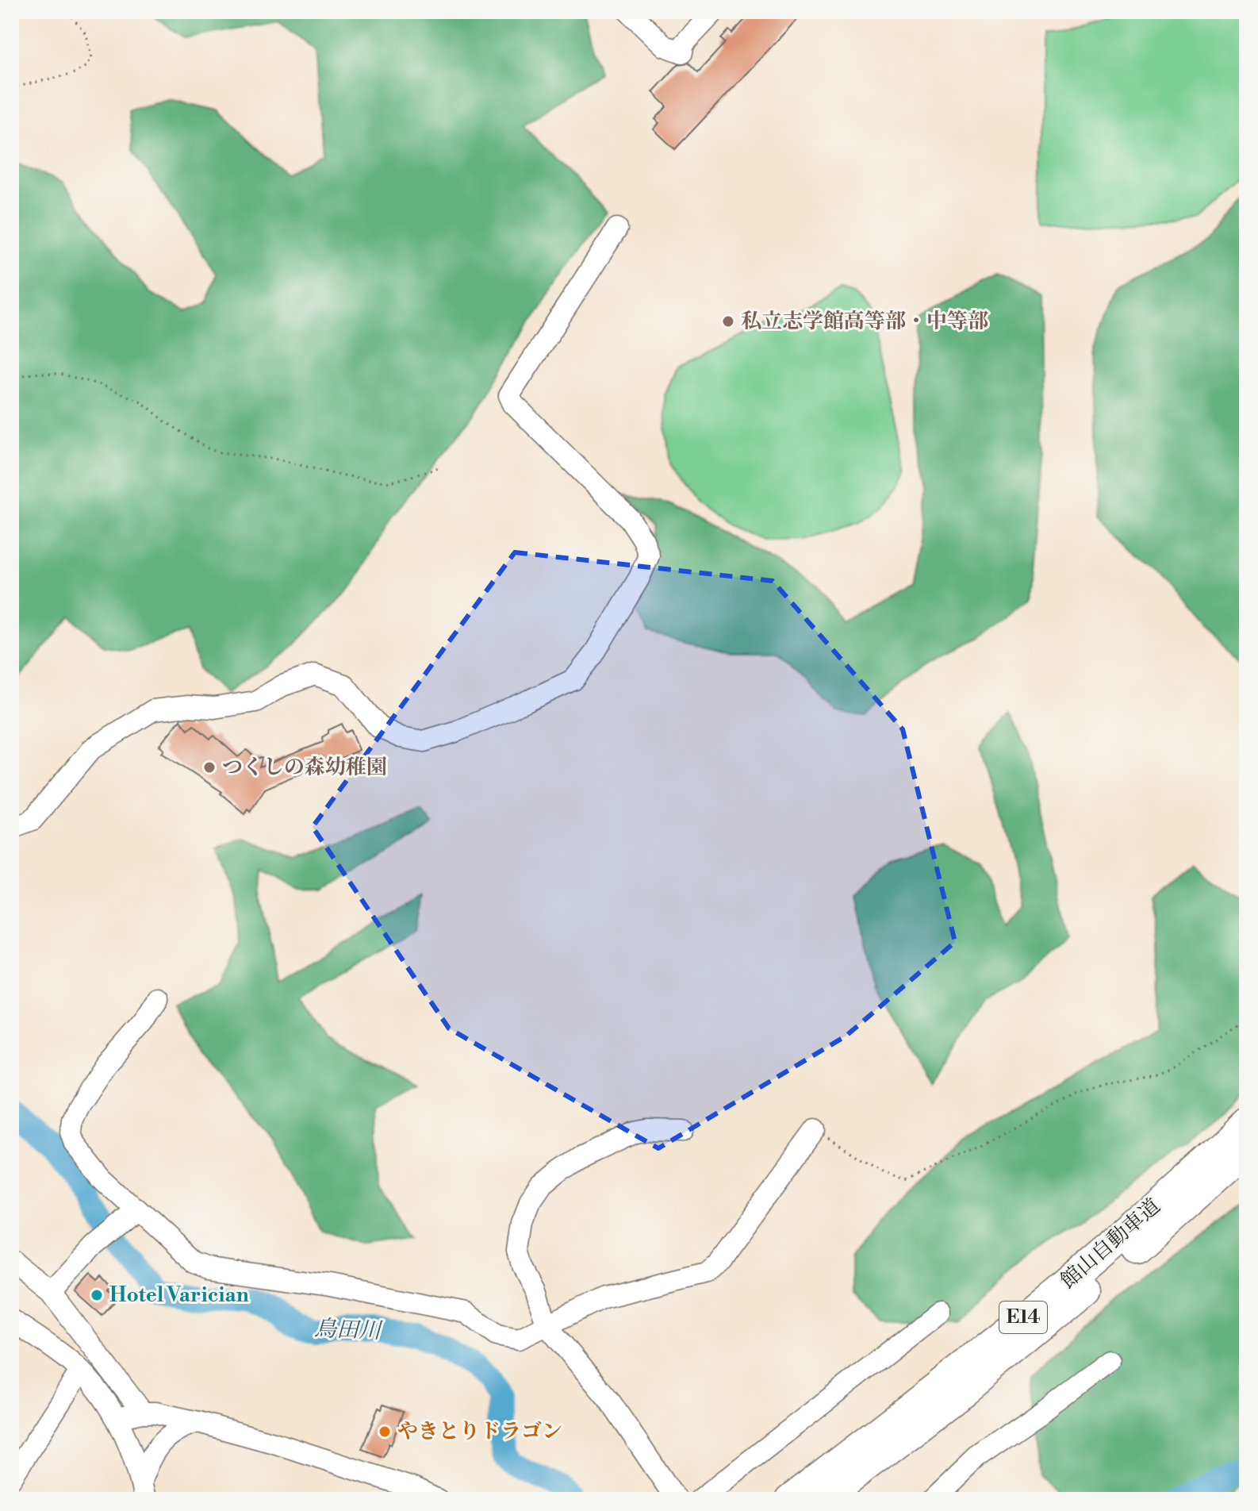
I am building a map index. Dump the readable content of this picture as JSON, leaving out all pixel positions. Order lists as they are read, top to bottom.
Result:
{
  "streets": {
    "highway": ["館山自動車道", "E14"]
  },
  "water": ["鳥田川"],
  "places": [
    "私立志学館高等部・中等部",
    "つくしの森幼稚園",
    "Hotel Varician",
    "やきとりドラゴン"
  ]
}
